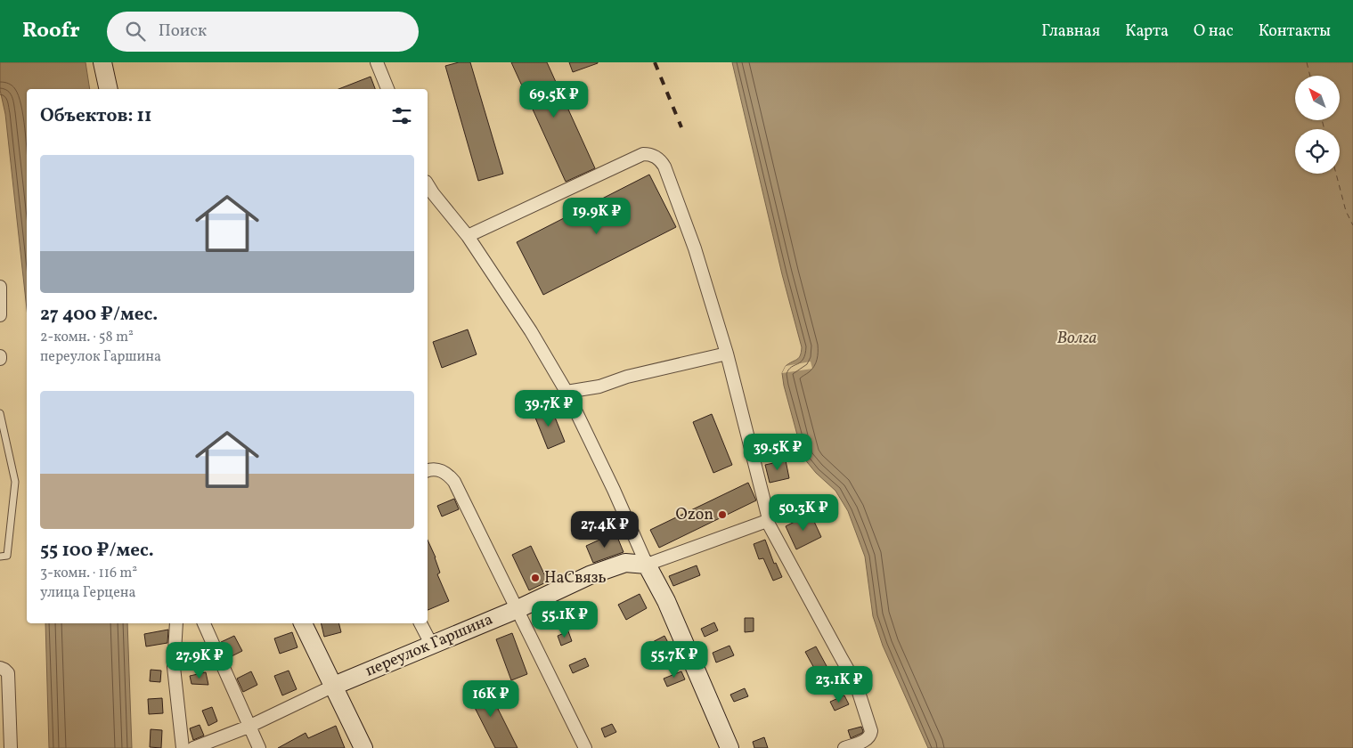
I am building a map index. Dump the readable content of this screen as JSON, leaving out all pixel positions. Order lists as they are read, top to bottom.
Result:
{
  "streets": {
    "main road": ["переулок Гаршина"]
  },
  "water": ["Волга"],
  "places": ["Ozon", "НаСвязь"],
  "north": "top left",
  "page": {
    "header": "Roofr",
    "search": "Поиск",
    "nav": [
      "Главная",
      "Карта",
      "О нас",
      "Контакты"
    ],
    "price": [
      "69.5K ₽",
      "19.9K ₽",
      "39.7K ₽",
      "39.5K ₽",
      "50.3K ₽",
      "27.4K ₽",
      "55.1K ₽",
      "55.7K ₽",
      "27.9K ₽",
      "23.1K ₽",
      "16K ₽"
    ],
    "heading": "Объектов: 11",
    "list": [
      {
        "name": "27 400 ₽/мес.",
        "note": "2-комн. · 58 m² · переулок Гаршина"
      },
      {
        "name": "55 100 ₽/мес.",
        "note": "3-комн. · 116 m² · улица Герцена"
      }
    ]
  }
}
